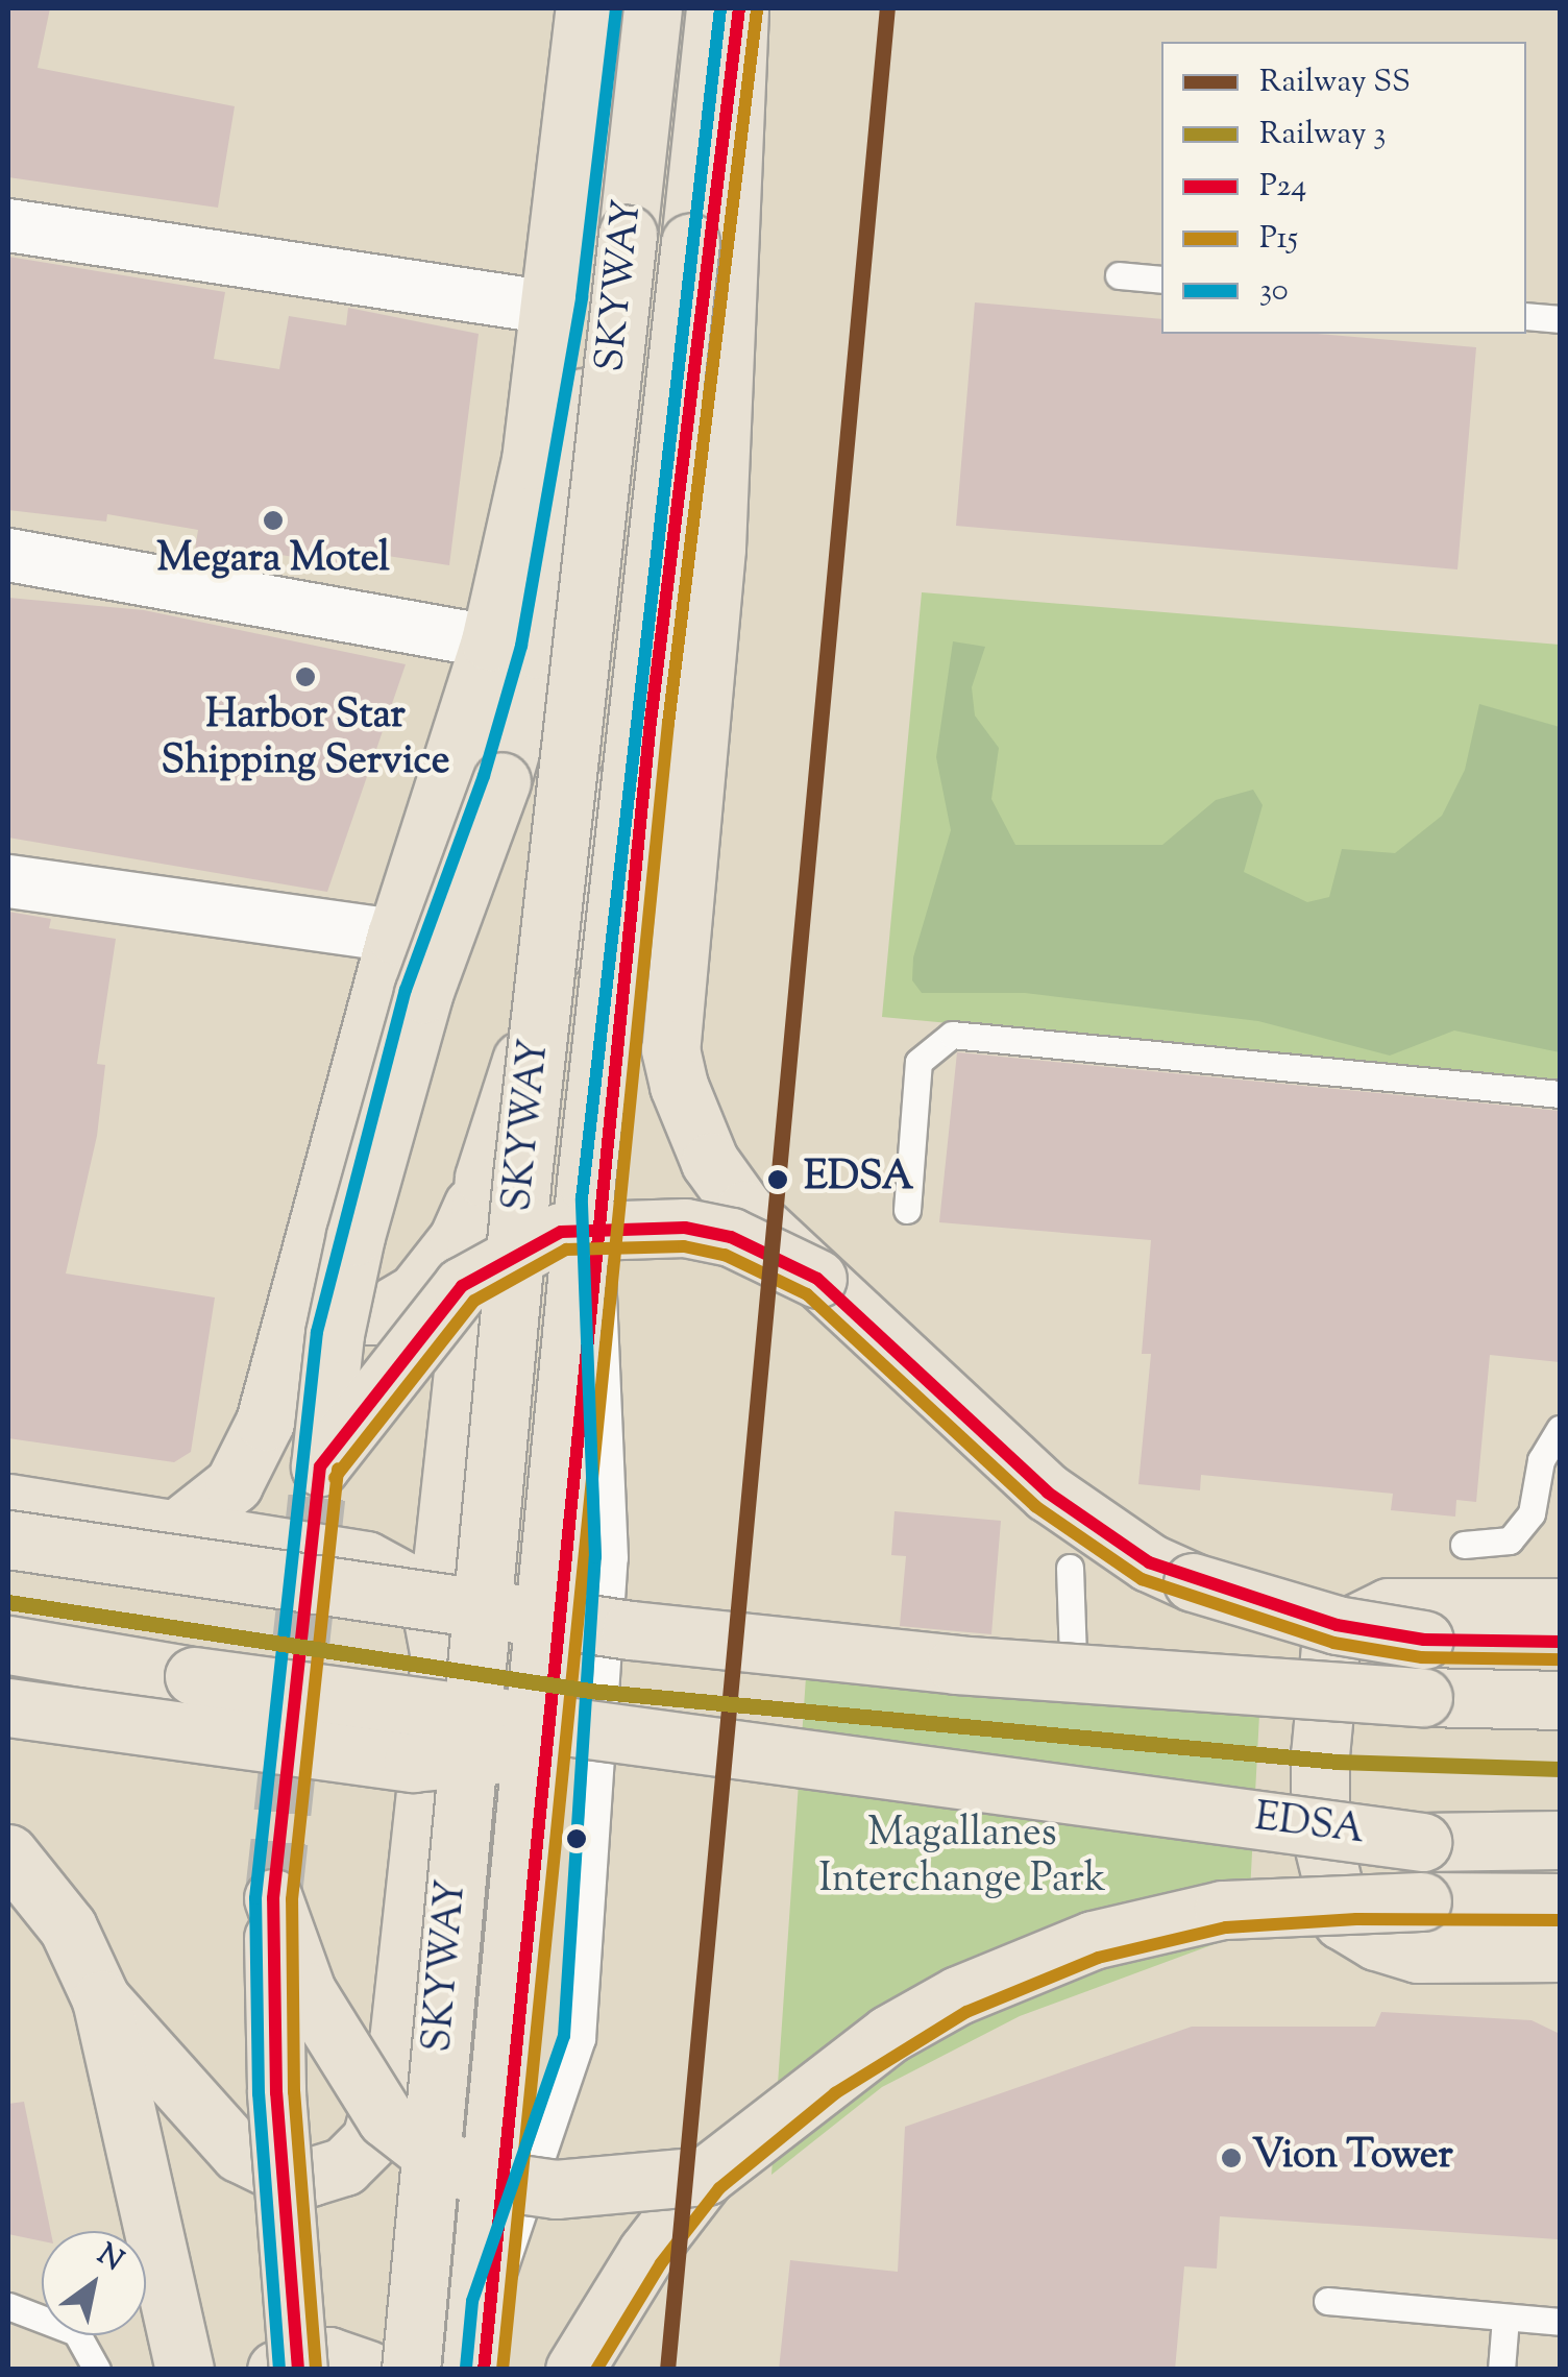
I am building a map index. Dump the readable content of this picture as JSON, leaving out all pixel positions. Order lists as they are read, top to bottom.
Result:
{
  "streets": {
    "main road": ["SKYWAY", "EDSA"]
  },
  "parks": ["Magallanes Interchange Park"],
  "places": [
    "Megara Motel",
    "Harbor Star Shipping Service",
    "EDSA",
    "Vion Tower"
  ],
  "lines": [
    "rail line SS",
    "transit line P24",
    "transit line 30",
    "transit line P15",
    "rail line 3"
  ],
  "legend": [
    "Railway SS",
    "Railway 3",
    "P24",
    "P15",
    "30"
  ],
  "north": "top right"
}
